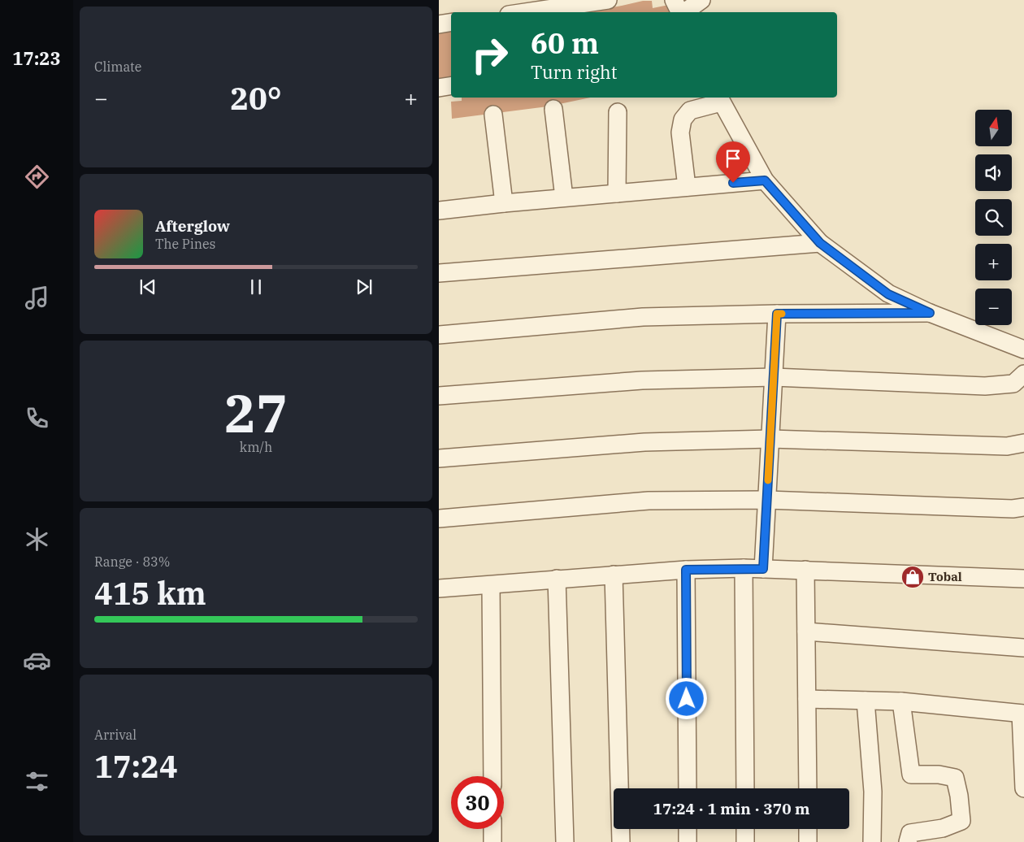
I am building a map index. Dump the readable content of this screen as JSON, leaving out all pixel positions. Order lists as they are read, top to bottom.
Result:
{
  "places": {
    "shop": ["Tobal"]
  },
  "north": "top",
  "page": {
    "tabs": "17:23",
    "tile": [
      "Climate",
      ["27", "km/h"],
      ["Range · 83%", "415 km"],
      ["Arrival", "17:24"]
    ],
    "turn": ["60 m", "Turn right"],
    "heat": ["−", "20°", "+"],
    "map_buttons": ["+", "−"],
    "song": ["Afterglow", "The Pines"],
    "limit": "30",
    "trip": "17:24 · 1 min · 370 m"
  }
}
